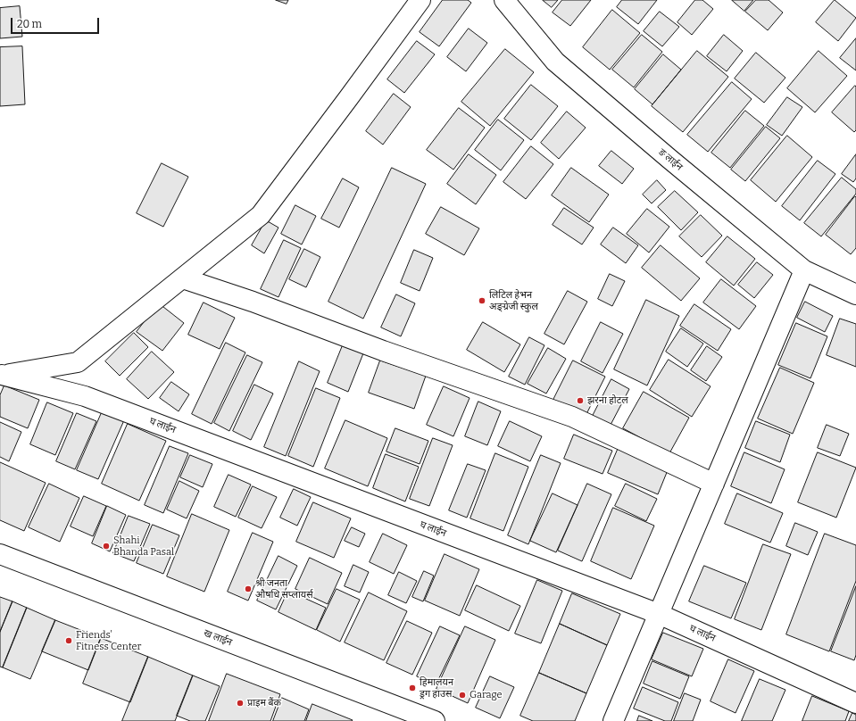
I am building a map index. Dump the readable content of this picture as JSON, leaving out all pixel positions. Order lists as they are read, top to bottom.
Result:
{
  "streets": {
    "street": ["ङ लाईन", "घ लाईन", "ख लाईन"]
  },
  "places": [
    "लिटिल हेभन अङ्‍ग्रेजी स्कुल",
    "झरना होटल",
    "Shahi Bhanda Pasal",
    "श्री जनता औषधि सप्लायर्स",
    "Friends' Fitness Center",
    "हिमालयन ड्रग हाउस",
    "Garage",
    "प्राइम बैंक"
  ],
  "scale_bar": "20 m"
}
